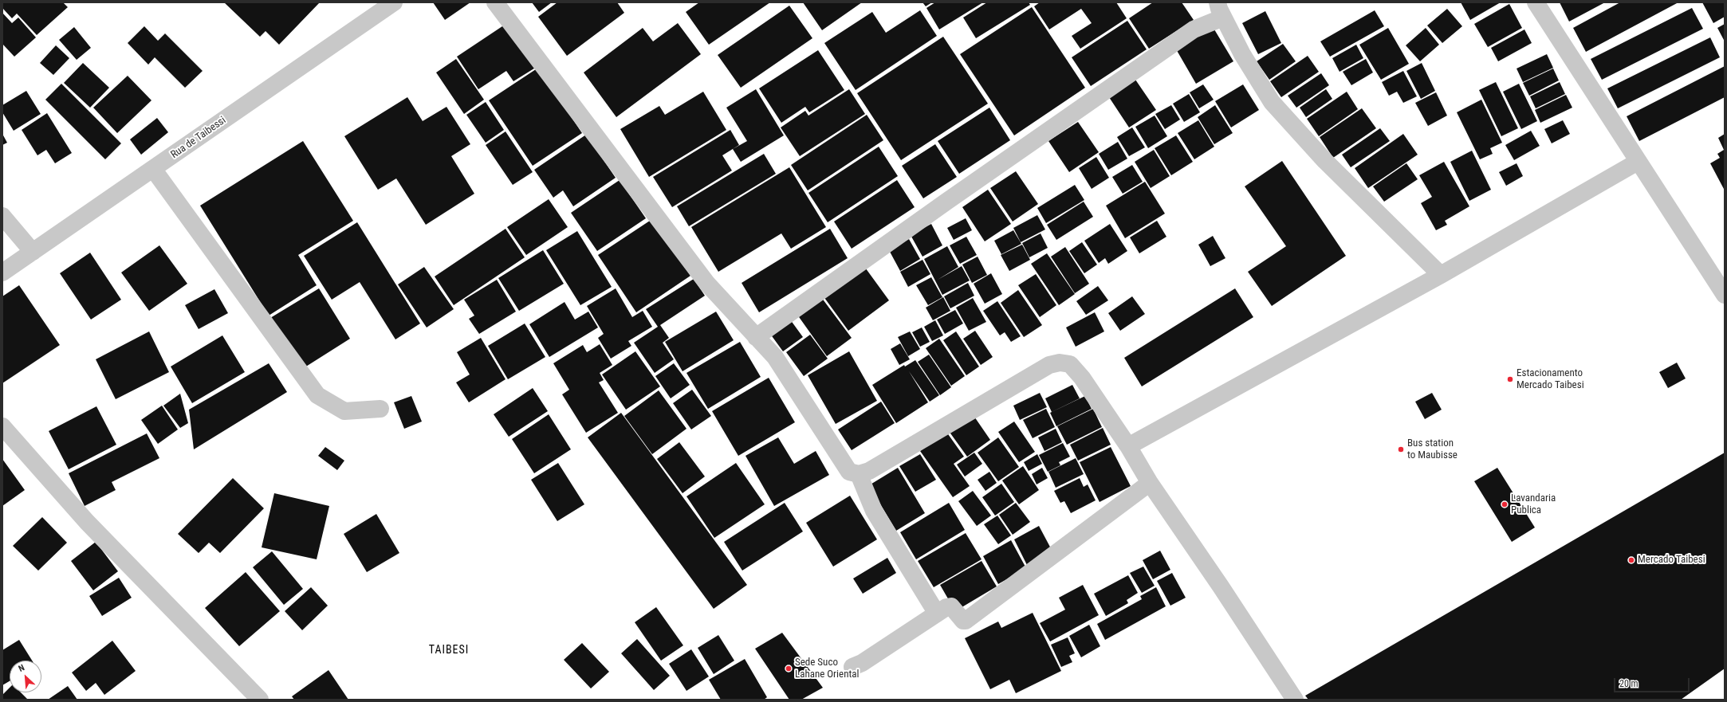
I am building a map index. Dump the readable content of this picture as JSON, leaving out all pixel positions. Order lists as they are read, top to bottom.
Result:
{
  "streets": {
    "street": ["Rua de Taibessi"]
  },
  "districts": ["TAIBESI"],
  "places": [
    "Estacionamento Mercado Taibesi",
    "Bus station to Maubisse",
    "Lavandaria Publica",
    "Mercado Taibesi",
    "Sede Suco Lahane Oriental"
  ],
  "scale_bar": "20 m",
  "north": "top left"
}
